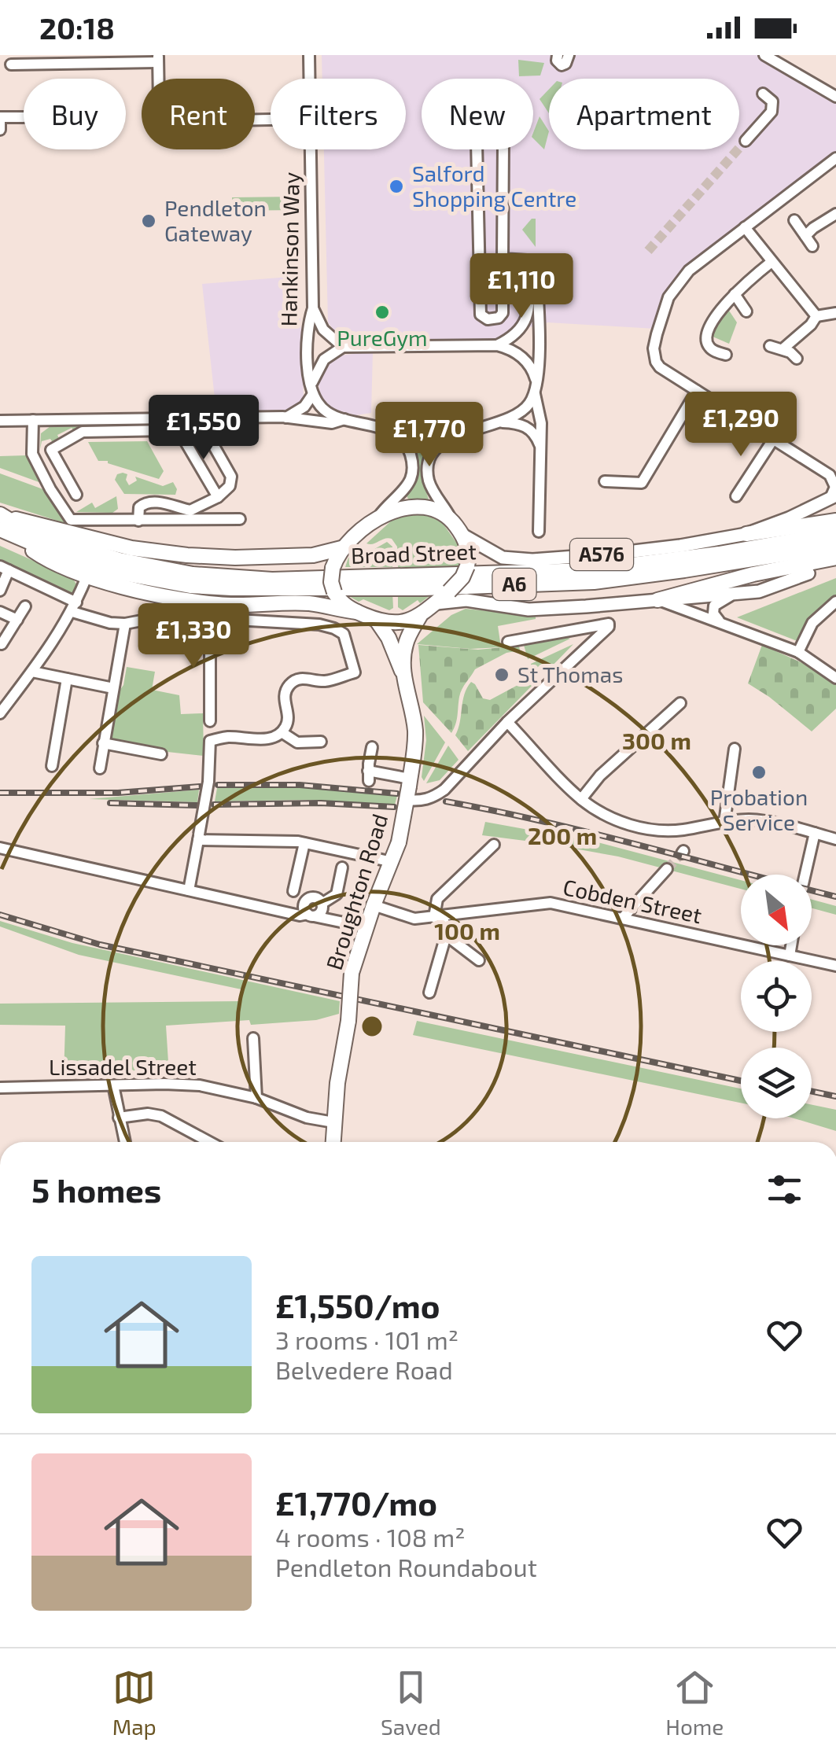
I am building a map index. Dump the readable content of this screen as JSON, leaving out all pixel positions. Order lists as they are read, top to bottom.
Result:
{
  "streets": {
    "highway": [
      "Broad Street",
      "A576",
      "A6",
      "Broughton Road"
    ],
    "street": ["Hankinson Way", "Cobden Street", "Lissadel Street"]
  },
  "crossings": [
    ["A576", "Broughton Road"],
    ["A576", "Lissadel Street"],
    ["Broughton Road", "Cobden Street"],
    ["Broughton Road", "Lissadel Street"]
  ],
  "places": [
    "Salford Shopping Centre",
    "Pendleton Gateway",
    "PureGym",
    "St Thomas",
    "Probation Service"
  ],
  "north": "bottom right",
  "page": {
    "status": "20:18",
    "chip": [
      "Buy",
      "Rent",
      "Filters",
      "New",
      "Apartment"
    ],
    "price": [
      "£1,110",
      "£1,290",
      "£1,550",
      "£1,770",
      "£1,330"
    ],
    "heading": "5 homes",
    "list": [
      {
        "name": "£1,550/mo",
        "note": "3 rooms · 101 m² · Belvedere Road"
      },
      {
        "name": "£1,770/mo",
        "note": "4 rooms · 108 m² · Pendleton Roundabout"
      }
    ],
    "tabs": ["Map", "Saved", "Home"]
  },
  "rings": ["300 m", "200 m", "100 m"]
}
